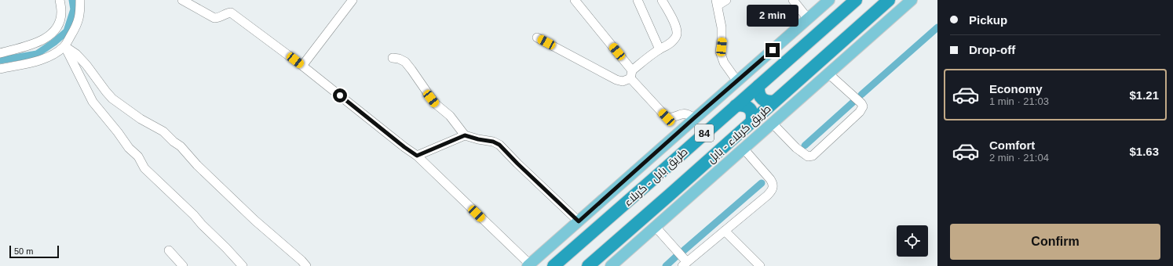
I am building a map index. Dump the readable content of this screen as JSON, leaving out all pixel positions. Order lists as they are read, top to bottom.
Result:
{
  "streets": {
    "highway": ["84", "طريق كربلاء - بابل", "طريق بابل - كربلاء"]
  },
  "scale_bar": "50 m",
  "page": {
    "banner": ["Pickup", "Drop-off"],
    "bubble": "2 min",
    "list": [
      {
        "name": "Economy",
        "note": "1 min · 21:03",
        "value": "$1.21"
      },
      {
        "name": "Comfort",
        "note": "2 min · 21:04",
        "value": "$1.63"
      }
    ],
    "buttons": "Confirm",
    "scale": "50 m"
  }
}
